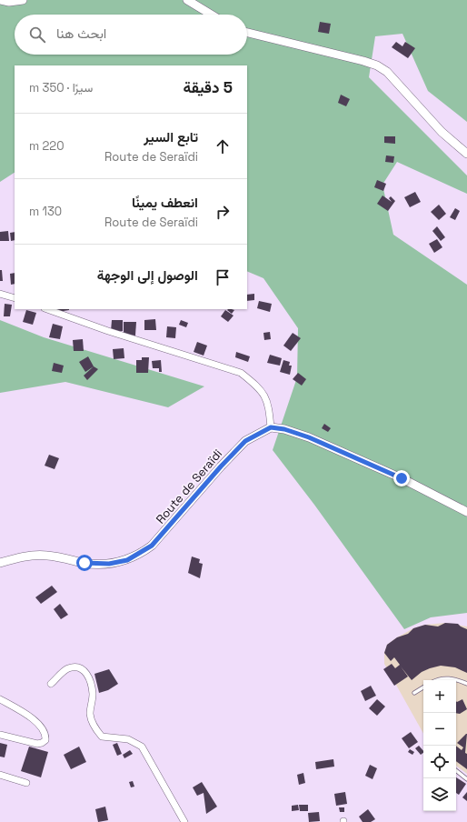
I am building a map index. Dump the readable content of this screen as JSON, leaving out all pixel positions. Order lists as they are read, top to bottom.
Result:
{
  "streets": {
    "main road": ["Route de Seraïdi"]
  },
  "page": {
    "search": "ابحث هنا",
    "heading": ["5 دقيقة", "سيرًا · 350 m"],
    "list": [
      ["تابع السير", "Route de Seraïdi", "220 m"],
      ["انعطف يمينًا", "Route de Seraïdi", "130 m"],
      "الوصول إلى الوجهة"
    ],
    "map_buttons": ["+", "−"]
  }
}
